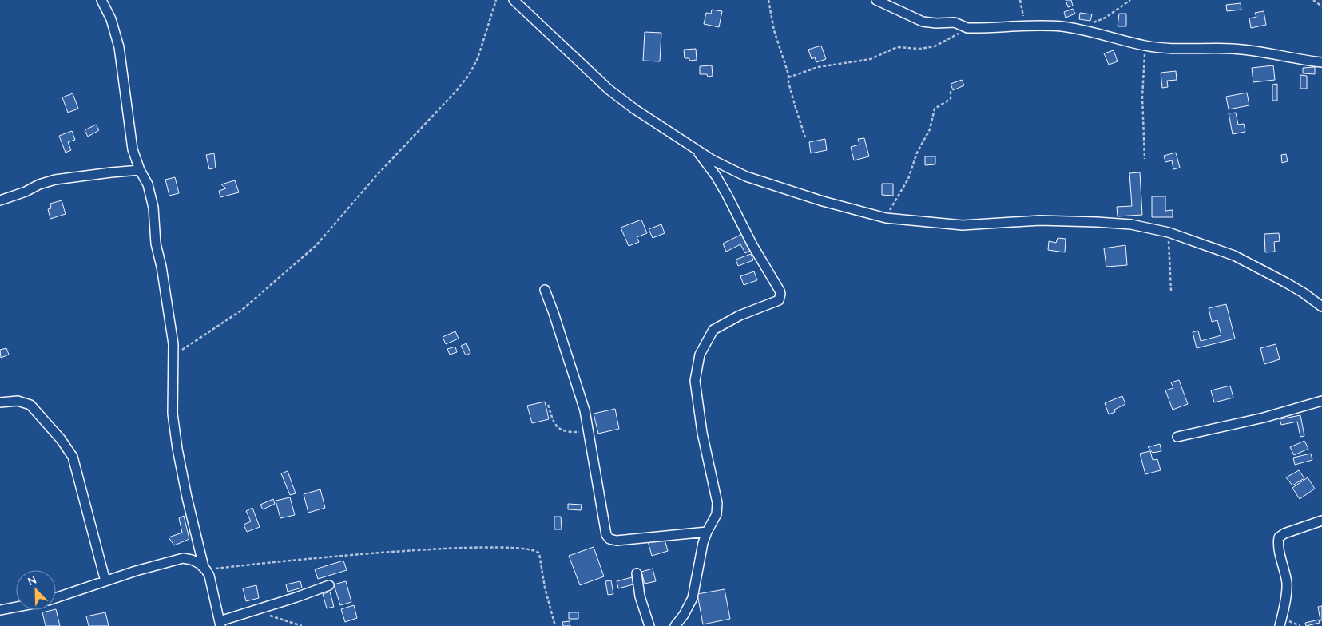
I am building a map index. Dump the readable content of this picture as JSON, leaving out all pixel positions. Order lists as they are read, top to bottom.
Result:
{
  "north": "top left"
}
